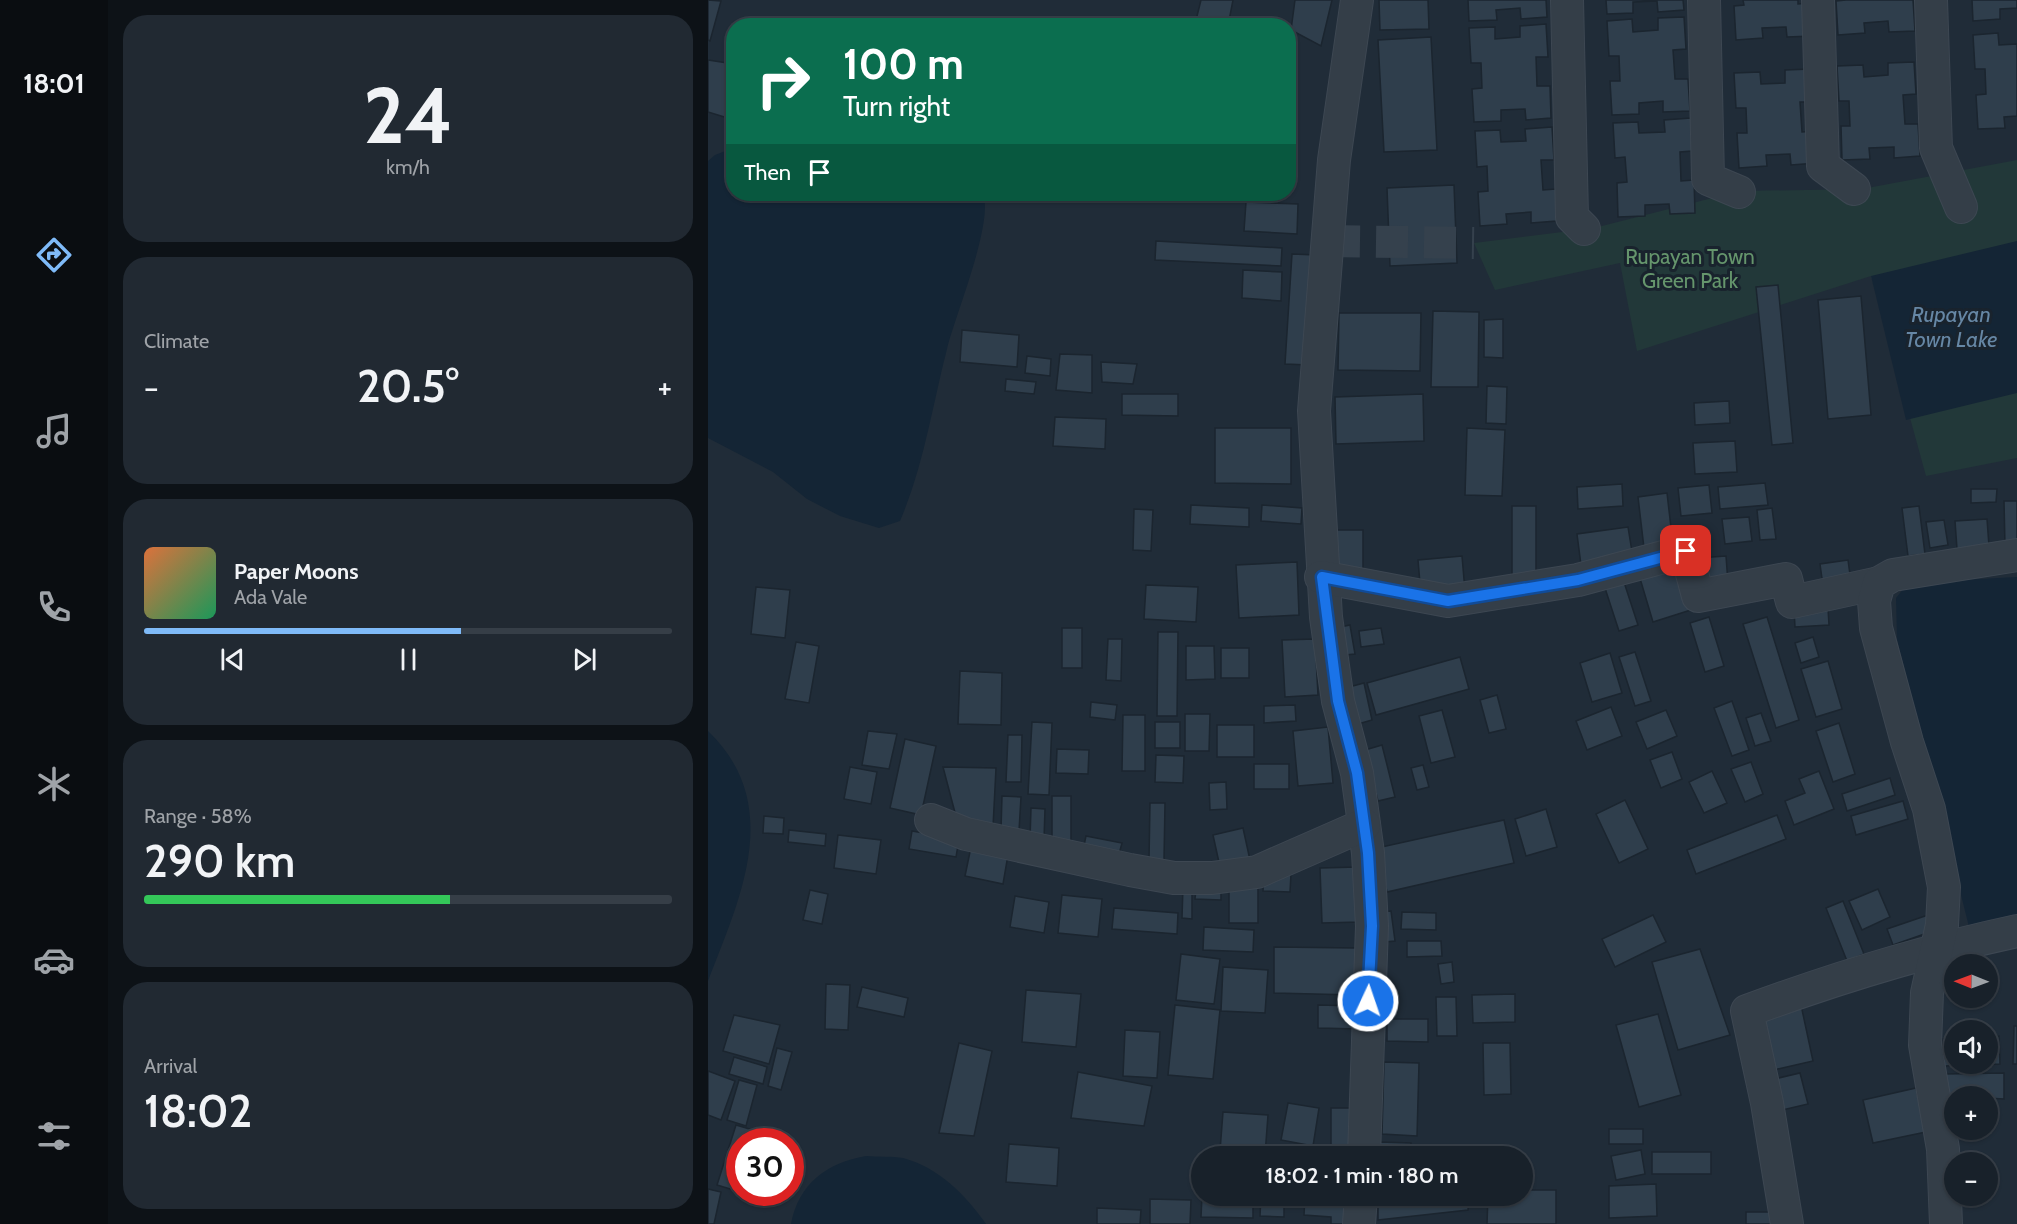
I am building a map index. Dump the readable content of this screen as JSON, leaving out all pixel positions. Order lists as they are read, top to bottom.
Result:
{
  "water": ["Rupayan Town Lake"],
  "parks": ["Rupayan Town Green Park"],
  "north": "left",
  "page": {
    "tabs": "18:01",
    "tile": [
      ["24", "km/h"],
      "Climate",
      ["Range · 58%", "290 km"],
      ["Arrival", "18:02"]
    ],
    "turn": ["100 m", "Turn right"],
    "then": "Then",
    "heat": ["−", "20.5°", "+"],
    "song": ["Paper Moons", "Ada Vale"],
    "map_buttons": ["+", "−"],
    "limit": "30",
    "trip": "18:02 · 1 min · 180 m"
  }
}
